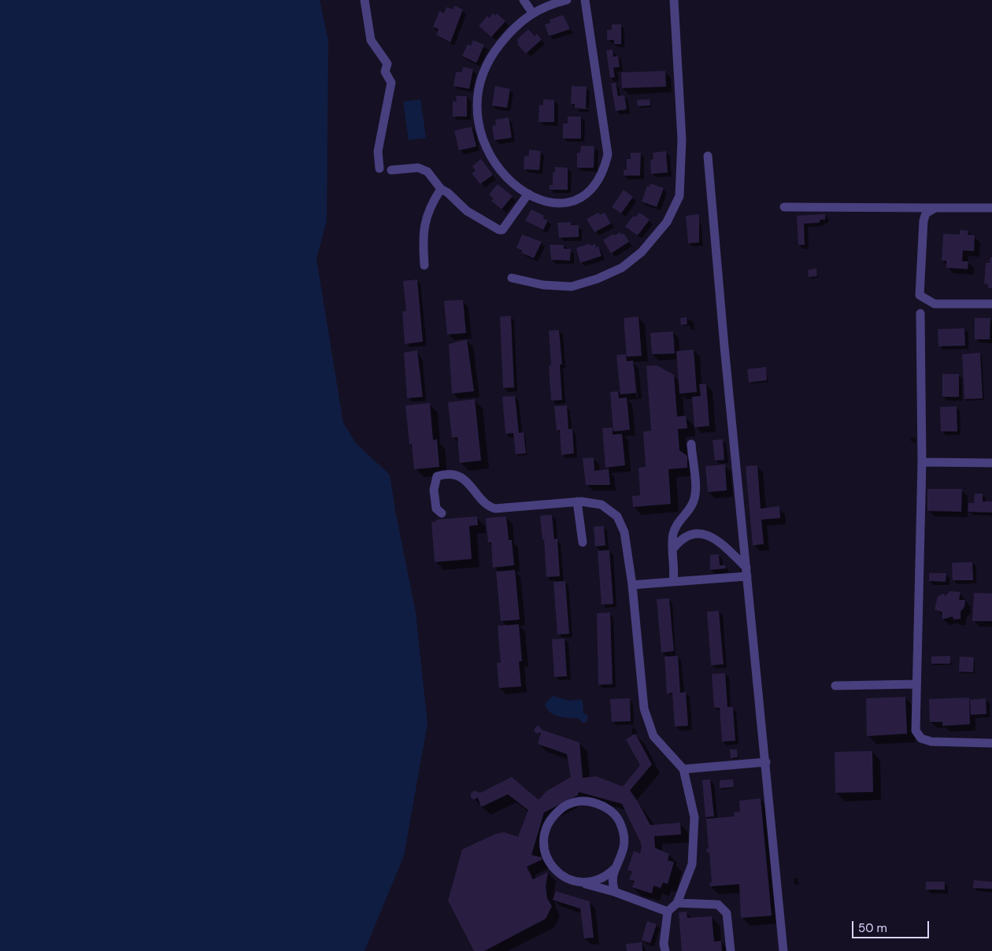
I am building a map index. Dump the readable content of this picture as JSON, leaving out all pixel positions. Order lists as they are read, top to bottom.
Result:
{
  "scale_bar": "50 m"
}
